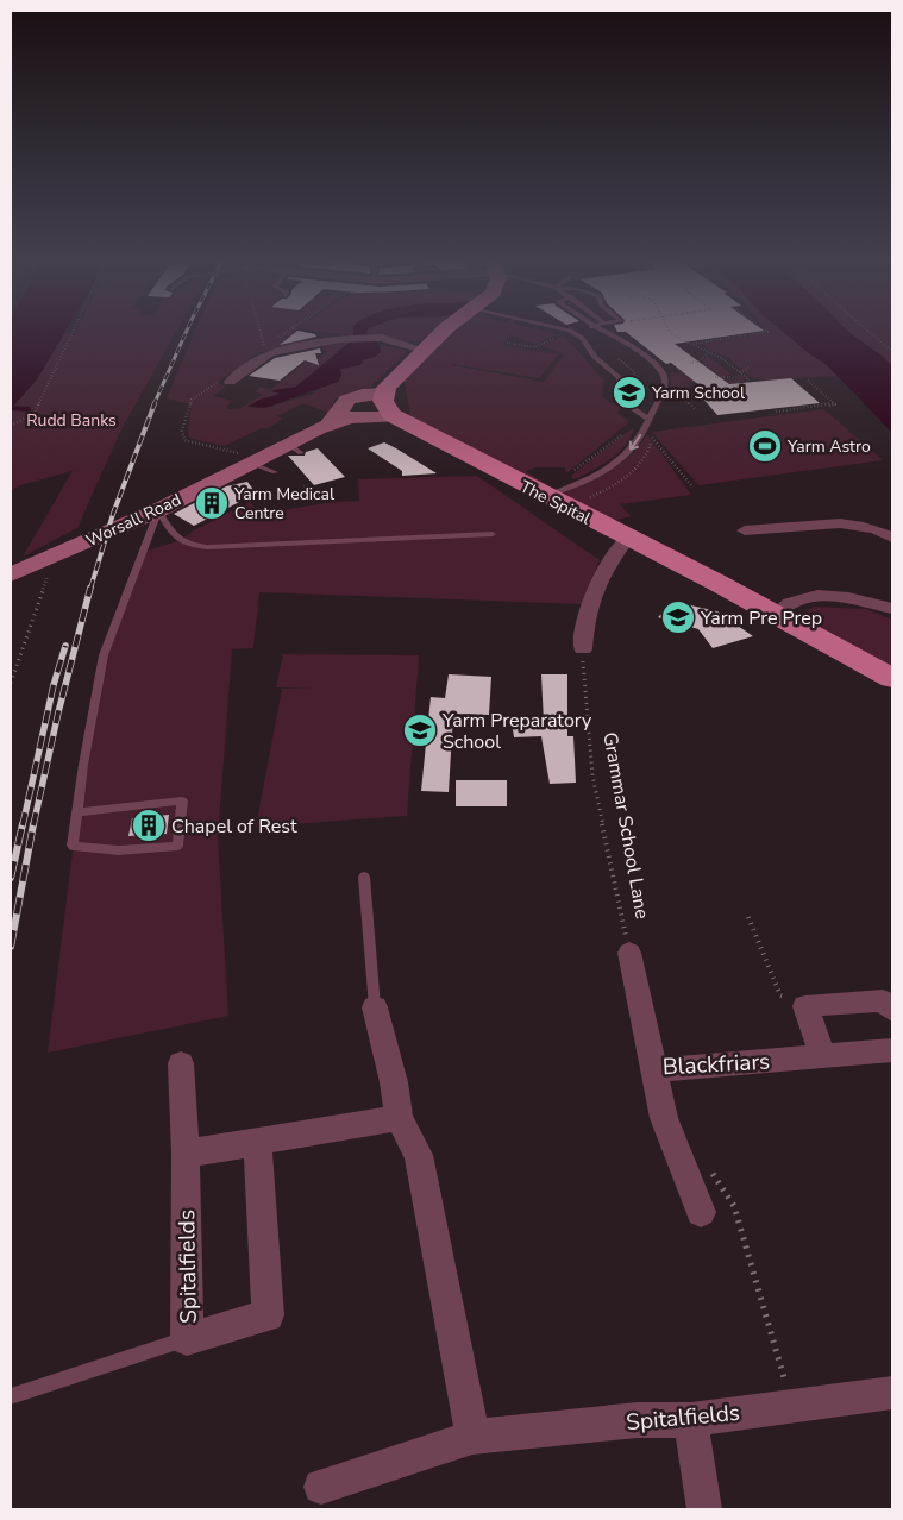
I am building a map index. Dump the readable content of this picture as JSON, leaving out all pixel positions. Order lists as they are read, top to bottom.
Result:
{
  "streets": {
    "main road": ["The Spital", "Worsall Road"],
    "street": ["Blackfriars", "Spitalfields"],
    "path": ["Grammar School Lane"]
  },
  "crossings": [
    ["The Spital", "Worsall Road"],
    ["Grammar School Lane", "Blackfriars"]
  ],
  "parks": ["Rudd Banks"],
  "places": {
    "school or university": ["Yarm School", "Yarm Pre Prep", "Yarm Preparatory School"],
    "sports": ["Yarm Astro"],
    "building": ["Yarm Medical Centre", "Chapel of Rest"]
  }
}
